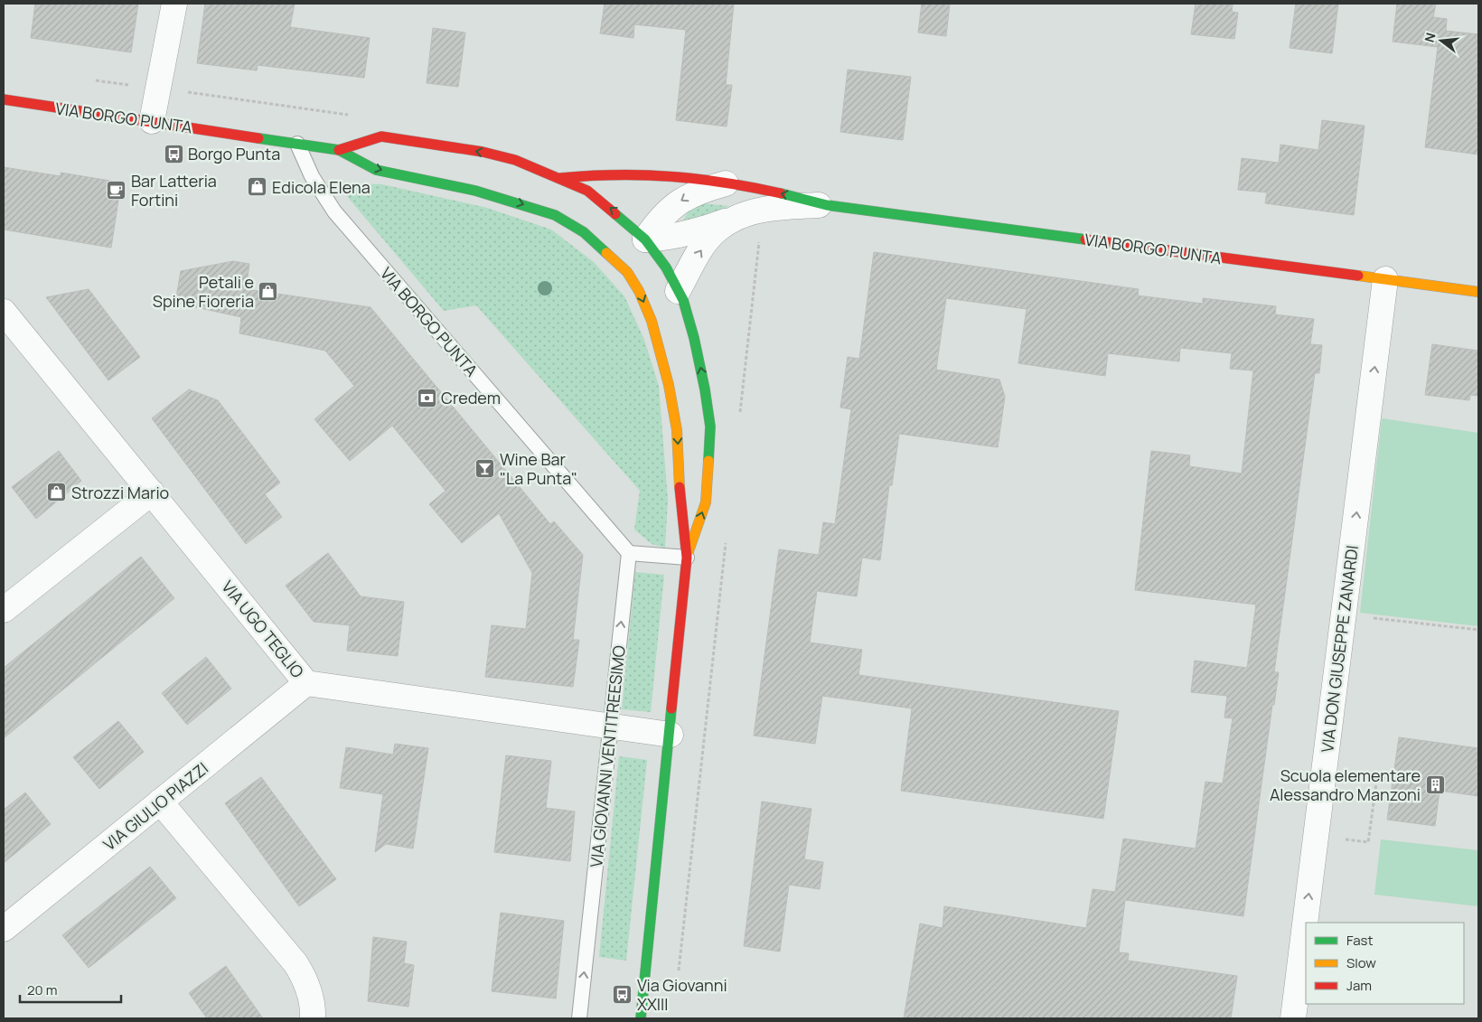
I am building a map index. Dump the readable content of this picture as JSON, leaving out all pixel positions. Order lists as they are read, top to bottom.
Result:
{
  "streets": {
    "street": [
      "VIA BORGO PUNTA",
      "VIA UGO TEGLIO",
      "VIA DON GIUSEPPE ZANARDI",
      "VIA GIULIO PIAZZI"
    ],
    "lane": ["VIA GIOVANNI VENTITREESIMO"]
  },
  "crossings": [
    ["VIA BORGO PUNTA", "VIA DON GIUSEPPE ZANARDI"],
    ["VIA BORGO PUNTA", "VIA GIOVANNI VENTITREESIMO"],
    ["VIA UGO TEGLIO", "VIA GIOVANNI VENTITREESIMO"],
    ["VIA UGO TEGLIO", "VIA GIULIO PIAZZI"]
  ],
  "one_way": ["VIA DON GIUSEPPE ZANARDI", "VIA GIOVANNI VENTITREESIMO"],
  "places": {
    "bus stop": ["Borgo Punta", "Via Giovanni XXIII"],
    "shop": ["Edicola Elena", "Petali e Spine Fioreria", "Strozzi Mario"],
    "cafe": ["Bar Latteria Fortini"],
    "bank": ["Credem"],
    "bar": ["Wine Bar \"La Punta\""],
    "building": ["Scuola elementare Alessandro Manzoni"]
  },
  "legend": ["Fast", "Slow", "Jam"],
  "scale_bar": "20 m",
  "north": "left"
}
